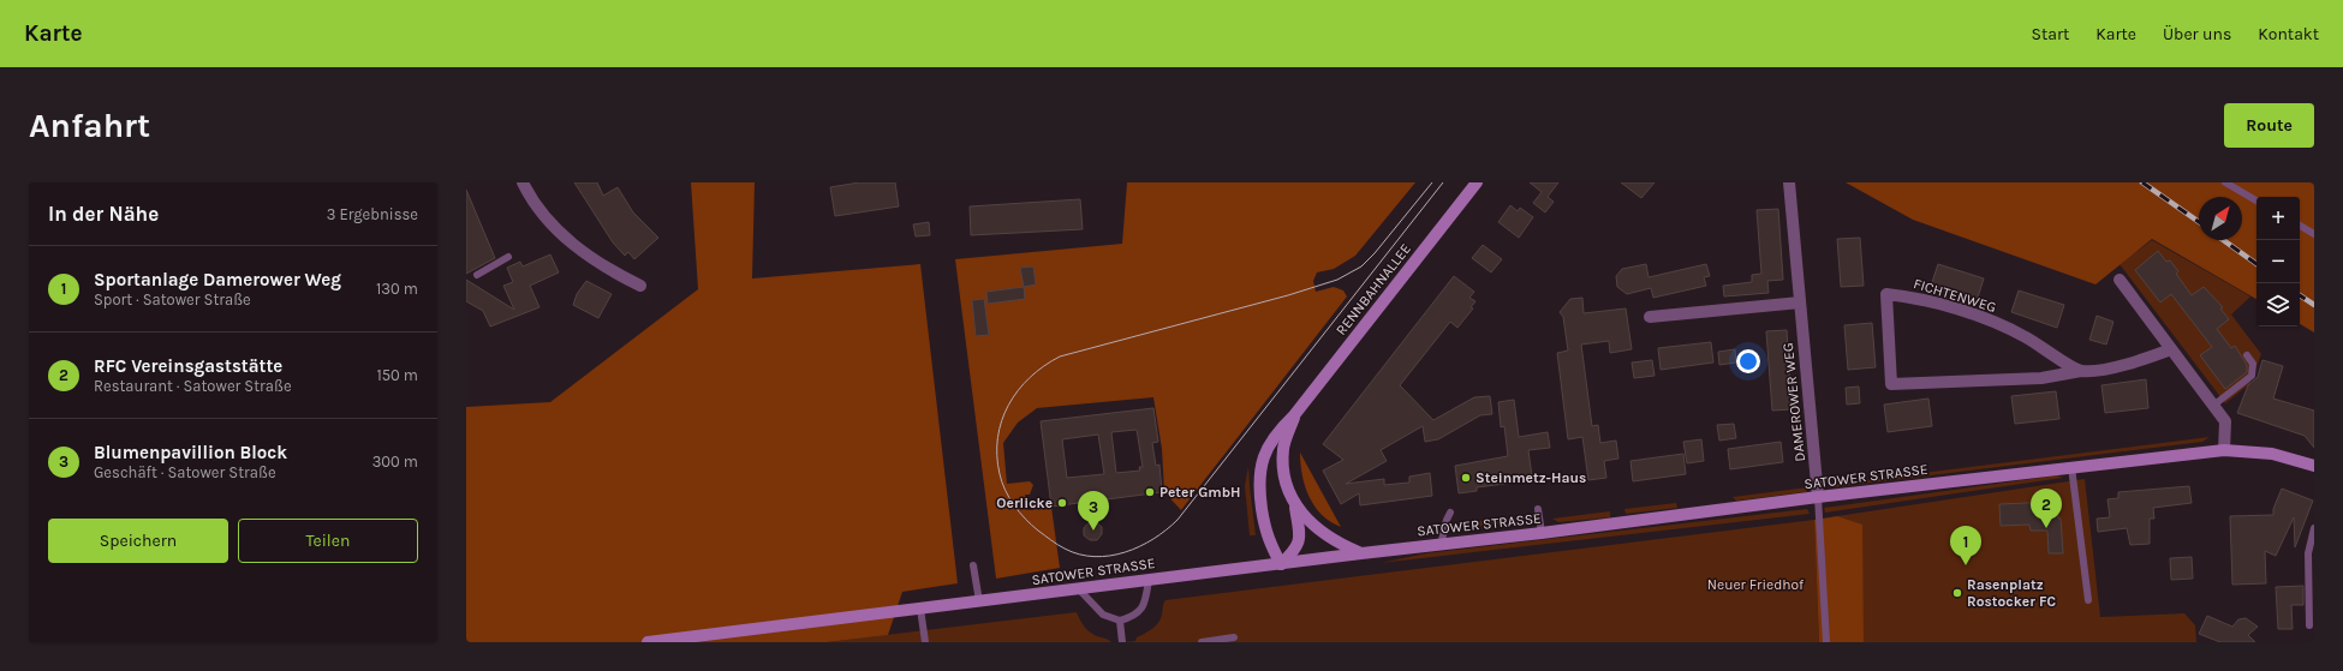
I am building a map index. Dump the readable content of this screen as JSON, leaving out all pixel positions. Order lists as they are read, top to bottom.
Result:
{
  "streets": {
    "main road": ["RENNBAHNALLEE", "SATOWER STRASSE"],
    "street": ["FICHTENWEG", "DAMEROWER WEG"]
  },
  "crossings": [
    ["RENNBAHNALLEE", "SATOWER STRASSE"],
    ["DAMEROWER WEG", "SATOWER STRASSE"]
  ],
  "parks": ["Neuer Friedhof"],
  "places": [
    "Steinmetz-Haus",
    "Peter GmbH",
    "Oerlicke",
    "Rasenplatz Rostocker FC"
  ],
  "north": "top right",
  "page": {
    "header": "Karte",
    "nav": [
      "Start",
      "Karte",
      "Über uns",
      "Kontakt"
    ],
    "buttons": [
      "Route",
      ["Speichern", "Teilen"]
    ],
    "title": "Anfahrt",
    "heading": ["In der Nähe", "3 Ergebnisse"],
    "map_buttons": ["+", "−"],
    "list": [
      {
        "mark": "1",
        "name": "Sportanlage Damerower Weg",
        "note": "Sport · Satower Straße",
        "value": "130 m"
      },
      {
        "mark": "2",
        "name": "RFC Vereinsgaststätte",
        "note": "Restaurant · Satower Straße",
        "value": "150 m"
      },
      {
        "mark": "3",
        "name": "Blumenpavillion Block",
        "note": "Geschäft · Satower Straße",
        "value": "300 m"
      }
    ],
    "pins": ["2", "3", "1"]
  }
}
